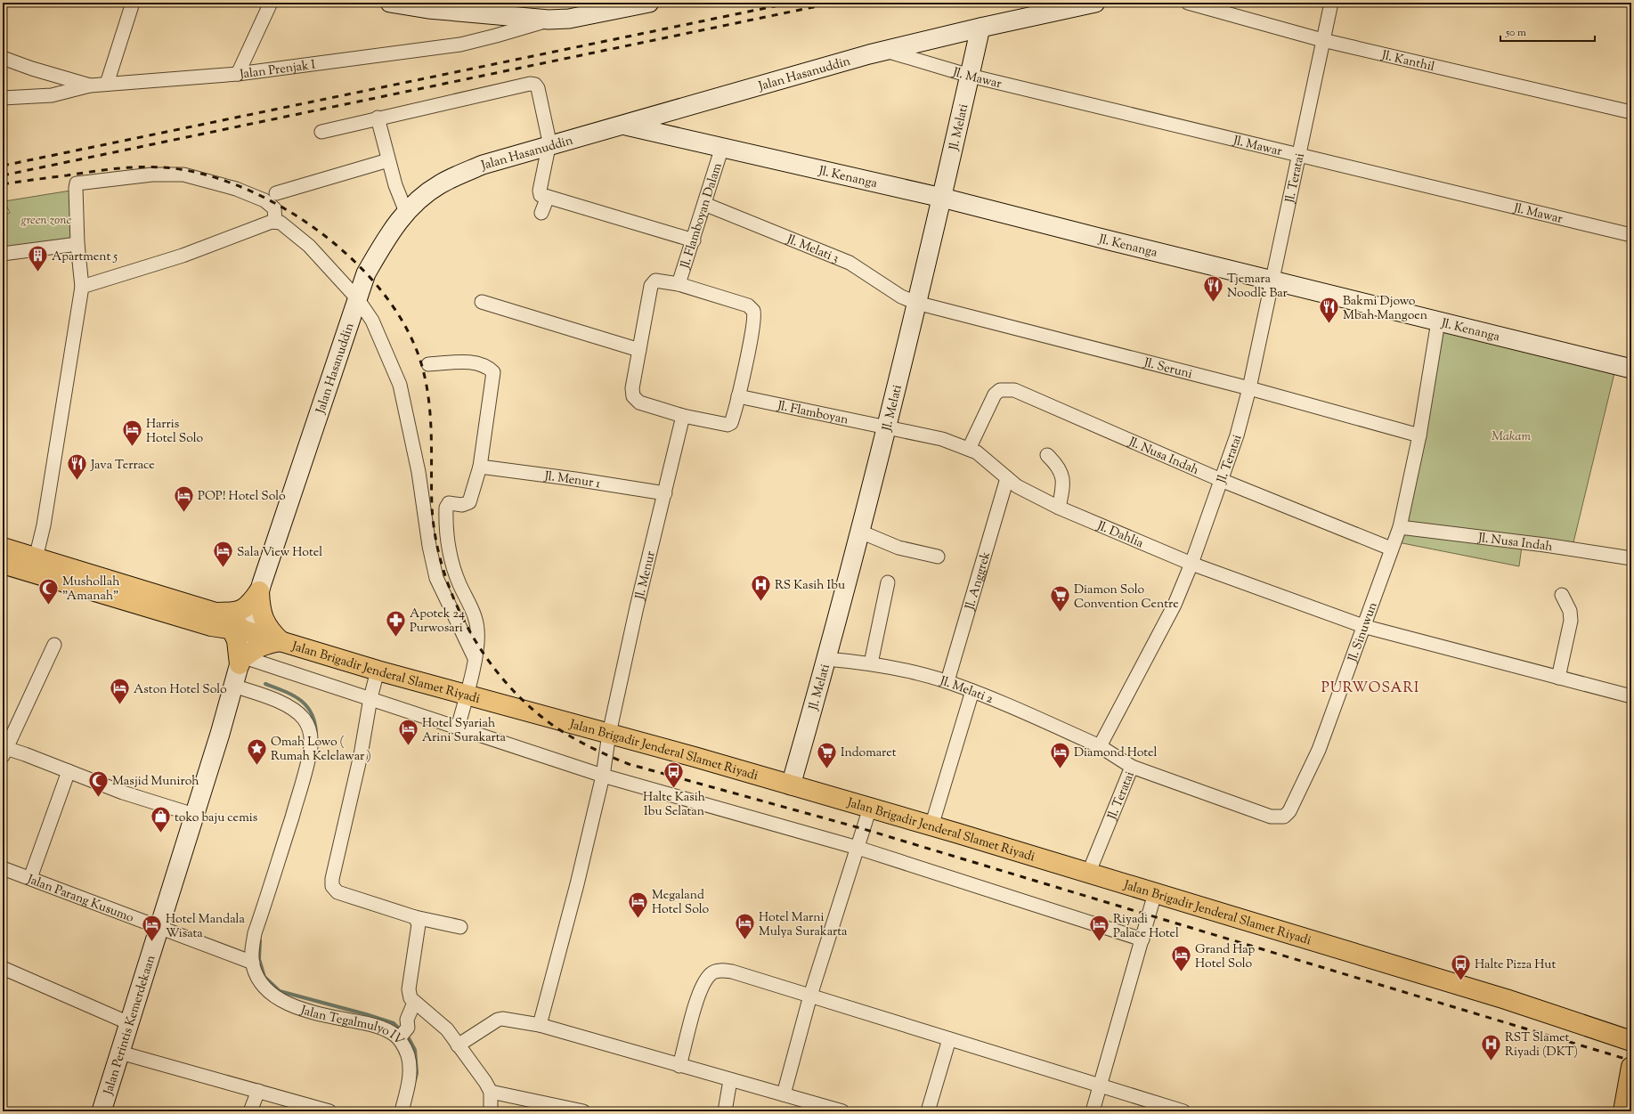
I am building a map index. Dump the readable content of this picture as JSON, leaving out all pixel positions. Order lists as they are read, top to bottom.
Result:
{
  "streets": {
    "main road": ["Jalan Brigadir Jenderal Slamet Riyadi"],
    "street": [
      "Jl. Kanthil",
      "Jalan Prenjak I",
      "Jalan Hasanuddin",
      "Jl. Mawar",
      "Jl. Melati",
      "Jl. Kenanga",
      "Jl. Teratai",
      "Jl. Flamboyan Dalam",
      "Jl. Melati 3",
      "Jl. Seruni",
      "Jl. Flamboyan",
      "Jl. Nusa Indah",
      "Jl. Menur 1",
      "Jl. Dahlia",
      "Jl. Menur",
      "Jl. Anggrek",
      "Jl. Sinuwun",
      "Jl. Melati 2",
      "Jalan Parang Kusumo",
      "Jalan Perintis Kemerdekaan",
      "Jalan Tegalmulyo IV"
    ]
  },
  "crossings": [
    ["Jl. Kanthil", "Jl. Teratai"],
    ["Jalan Hasanuddin", "Jl. Mawar"],
    ["Jalan Hasanuddin", "Jl. Melati"],
    ["Jalan Hasanuddin", "Jl. Kenanga"],
    ["Jalan Hasanuddin", "Jalan Brigadir Jenderal Slamet Riyadi"],
    ["Jl. Mawar", "Jl. Melati"],
    ["Jl. Mawar", "Jl. Teratai"],
    ["Jl. Melati", "Jl. Kenanga"],
    ["Jl. Melati", "Jl. Melati 3"],
    ["Jl. Melati", "Jl. Seruni"],
    ["Jl. Melati", "Jl. Flamboyan"],
    ["Jl. Melati", "Jl. Dahlia"],
    ["Jl. Melati", "Jalan Brigadir Jenderal Slamet Riyadi"],
    ["Jl. Melati", "Jl. Melati 2"],
    ["Jl. Kenanga", "Jl. Teratai"],
    ["Jl. Kenanga", "Jl. Flamboyan Dalam"],
    ["Jl. Kenanga", "Jl. Sinuwun"],
    ["Jl. Teratai", "Jl. Seruni"],
    ["Jl. Teratai", "Jl. Nusa Indah"],
    ["Jl. Teratai", "Jl. Dahlia"],
    ["Jl. Teratai", "Jl. Sinuwun"],
    ["Jl. Teratai", "Jalan Brigadir Jenderal Slamet Riyadi"],
    ["Jl. Teratai", "Jl. Melati 2"],
    ["Jl. Flamboyan Dalam", "Jl. Melati 3"],
    ["Jl. Melati 3", "Jl. Seruni"],
    ["Jl. Seruni", "Jl. Sinuwun"],
    ["Jl. Flamboyan", "Jl. Dahlia"],
    ["Jl. Nusa Indah", "Jl. Dahlia"],
    ["Jl. Nusa Indah", "Jl. Sinuwun"],
    ["Jl. Menur 1", "Jl. Menur"],
    ["Jl. Dahlia", "Jl. Anggrek"],
    ["Jl. Dahlia", "Jl. Sinuwun"],
    ["Jl. Menur", "Jalan Brigadir Jenderal Slamet Riyadi"],
    ["Jl. Anggrek", "Jl. Melati 2"],
    ["Jalan Parang Kusumo", "Jalan Perintis Kemerdekaan"],
    ["Jalan Parang Kusumo", "Jalan Tegalmulyo IV"]
  ],
  "districts": ["PURWOSARI"],
  "parks": ["green zone", "Makam"],
  "places": {
    "building": ["Apartment 5"],
    "restaurant": ["Tjemara Noodle Bar", "Bakmi Djowo Mbah Mangoen", "Java Terrace"],
    "hotel": [
      "Harris Hotel Solo",
      "POP! Hotel Solo",
      "Sala View Hotel",
      "Aston Hotel Solo",
      "Hotel Syariah Arini Surakarta",
      "Diamond Hotel",
      "Megaland Hotel Solo",
      "Hotel Marni Mulya Surakarta",
      "Hotel Mandala Wisata",
      "Riyadi Palace Hotel",
      "Grand Hap Hotel Solo"
    ],
    "hospital": ["RS Kasih Ibu", "RST Slamet Riyadi (DKT)"],
    "mosque": ["Mushollah \"Amanah\"", "Masjid Muniroh"],
    "supermarket": ["Diamon Solo Convention Centre", "Indomaret"],
    "pharmacy": ["Apotek 24 Purwosari"],
    "place": ["Omah Lowo ( Rumah Kelelawar )"],
    "bus stop": ["Halte Kasih Ibu Selatan", "Halte Pizza Hut"],
    "shop": ["toko baju cemis"]
  },
  "scale_bar": "50 m"
}
